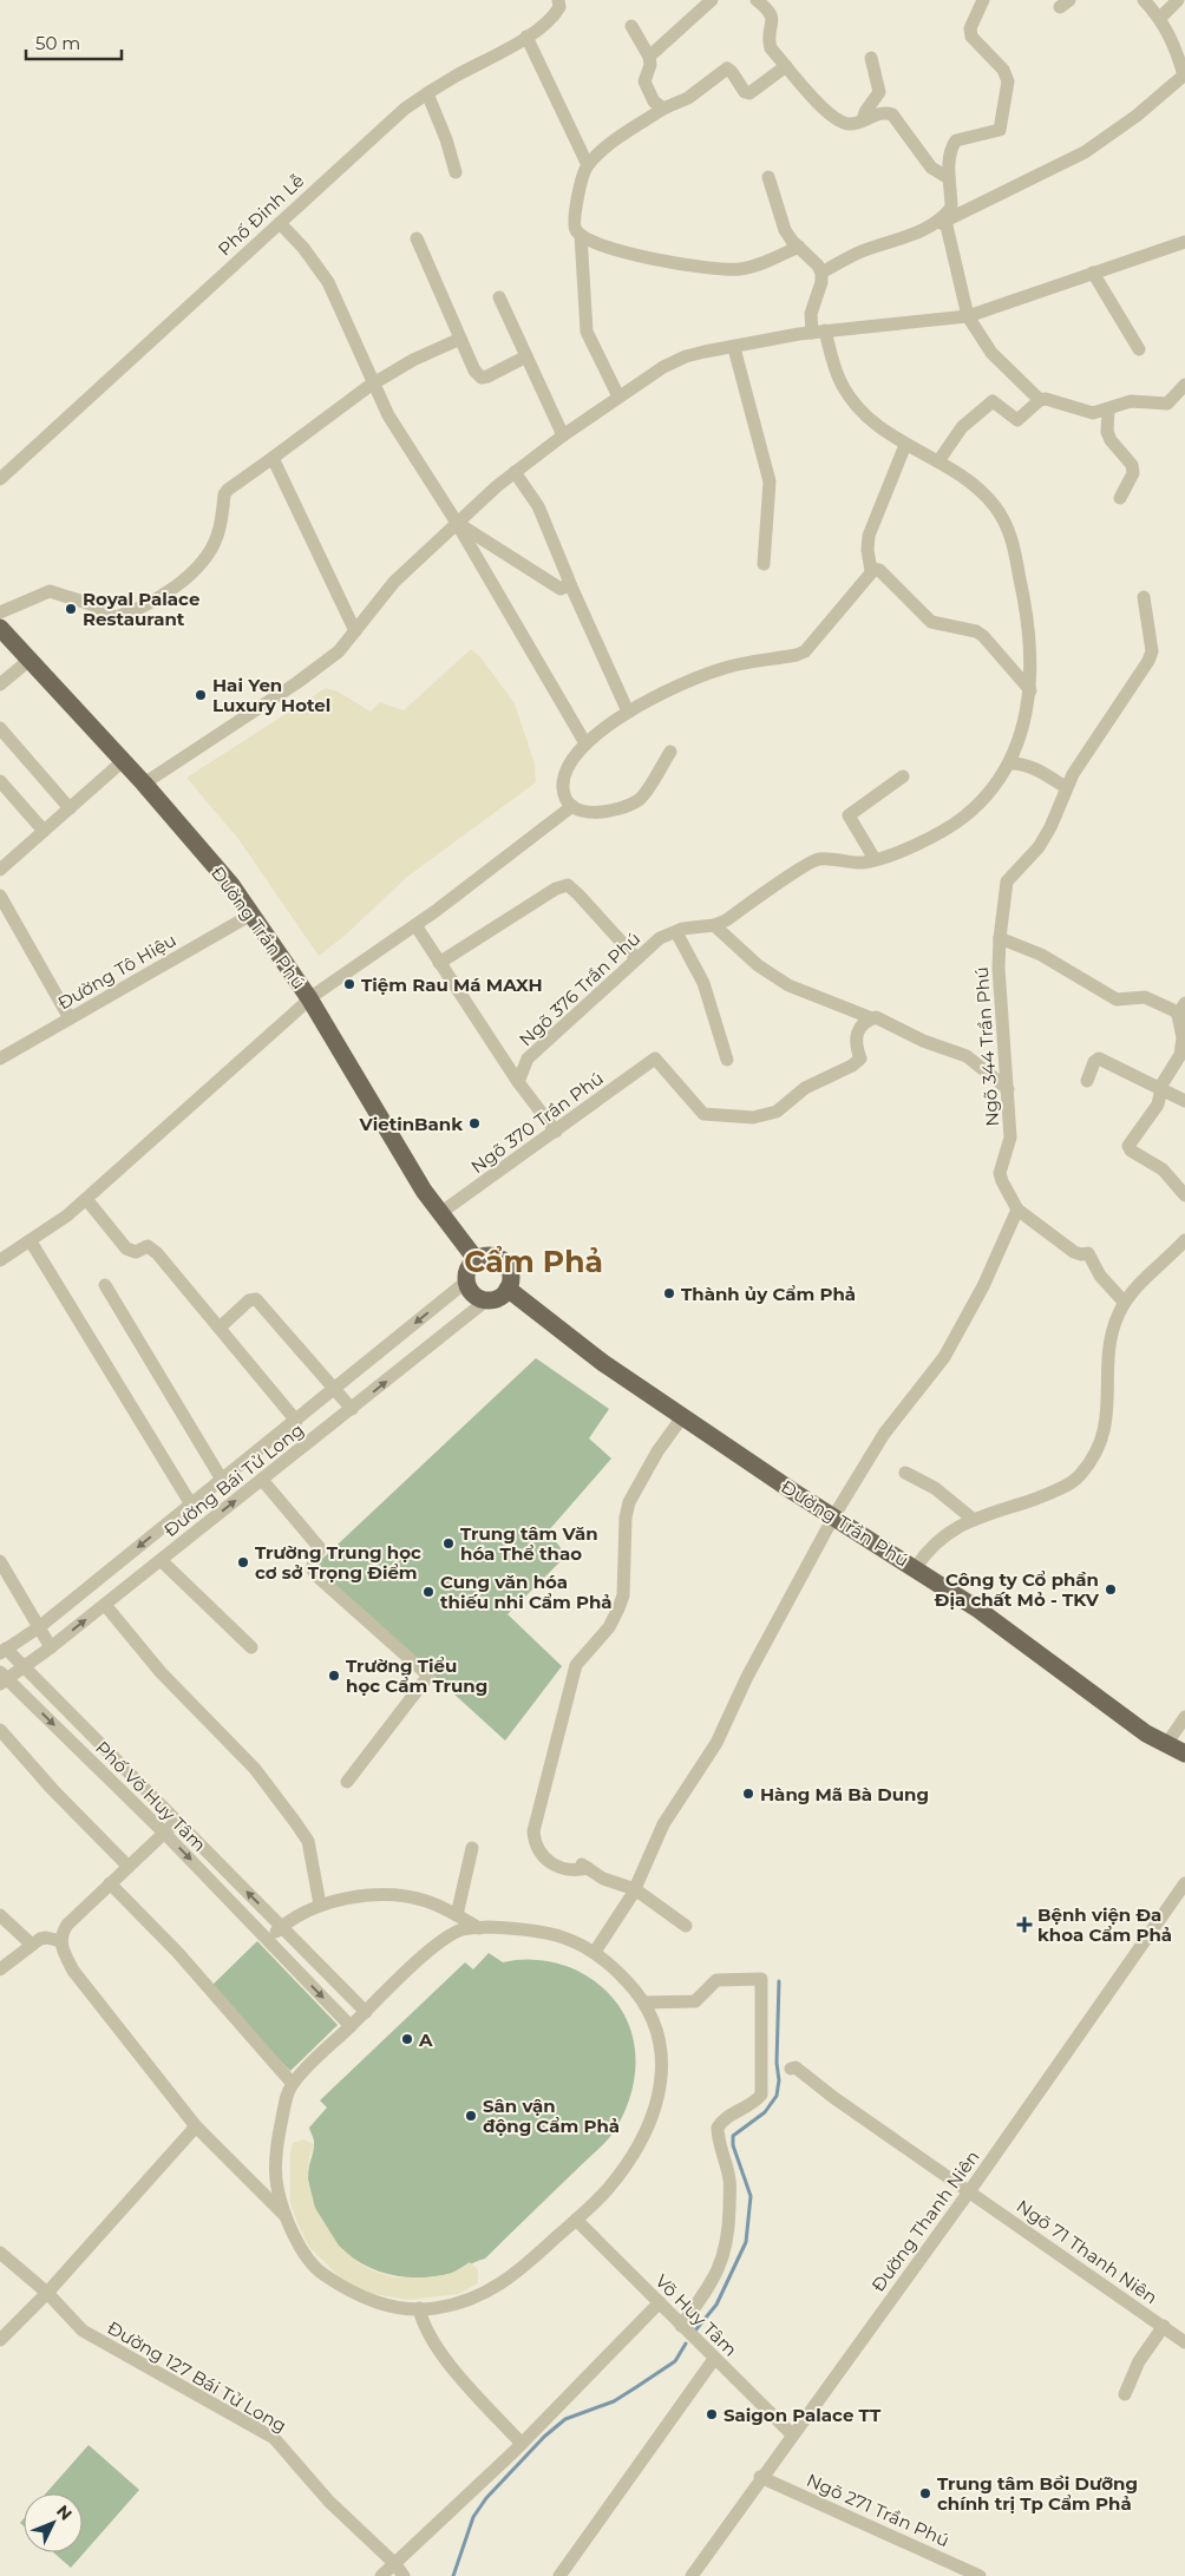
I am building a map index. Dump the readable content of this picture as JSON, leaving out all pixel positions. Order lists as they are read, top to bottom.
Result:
{
  "streets": {
    "main road": ["Đường Trần Phú"],
    "street": [
      "Phố Đinh Lễ",
      "Đường Tô Hiệu",
      "Ngõ 376 Trần Phú",
      "Ngõ 344 Trần Phú",
      "Ngõ 370 Trần Phú",
      "Đường Bái Tử Long",
      "Phố Võ Huy Tâm",
      "Đường Thanh Niên",
      "Ngõ 71 Thanh Niên",
      "Võ Huy Tâm",
      "Đường 127 Bái Tử Long",
      "Ngõ 271 Trần Phú"
    ]
  },
  "crossings": [
    ["Đường Trần Phú", "Đường Tô Hiệu"],
    ["Đường Trần Phú", "Ngõ 370 Trần Phú"],
    ["Đường Trần Phú", "Đường Bái Tử Long"],
    ["Đường Bái Tử Long", "Phố Võ Huy Tâm"],
    ["Đường Thanh Niên", "Ngõ 71 Thanh Niên"],
    ["Đường Thanh Niên", "Võ Huy Tâm"],
    ["Đường Thanh Niên", "Ngõ 271 Trần Phú"]
  ],
  "districts": ["Cẩm Phả"],
  "places": {
    "other": [
      "Royal Palace Restaurant",
      "Hai Yen Luxury Hotel",
      "Tiệm Rau Má MAXH",
      "VietinBank",
      "Thành ủy Cẩm Phả",
      "Trung tâm Văn hóa Thể thao",
      "Trường Trung học cơ sở Trọng Điểm",
      "Công ty Cổ phần Địa chất Mỏ - TKV",
      "Cung văn hóa thiếu nhi Cẩm Phả",
      "Trường Tiểu học Cẩm Trung",
      "Hàng Mã Bà Dung",
      "A",
      "Sân vận động Cẩm Phả",
      "Saigon Palace TT",
      "Trung tâm Bồi Dưỡng chính trị Tp Cẩm Phả"
    ],
    "health": ["Bệnh viện Đa khoa Cẩm Phả"]
  },
  "scale_bar": "50 m",
  "north": "top right"
}
